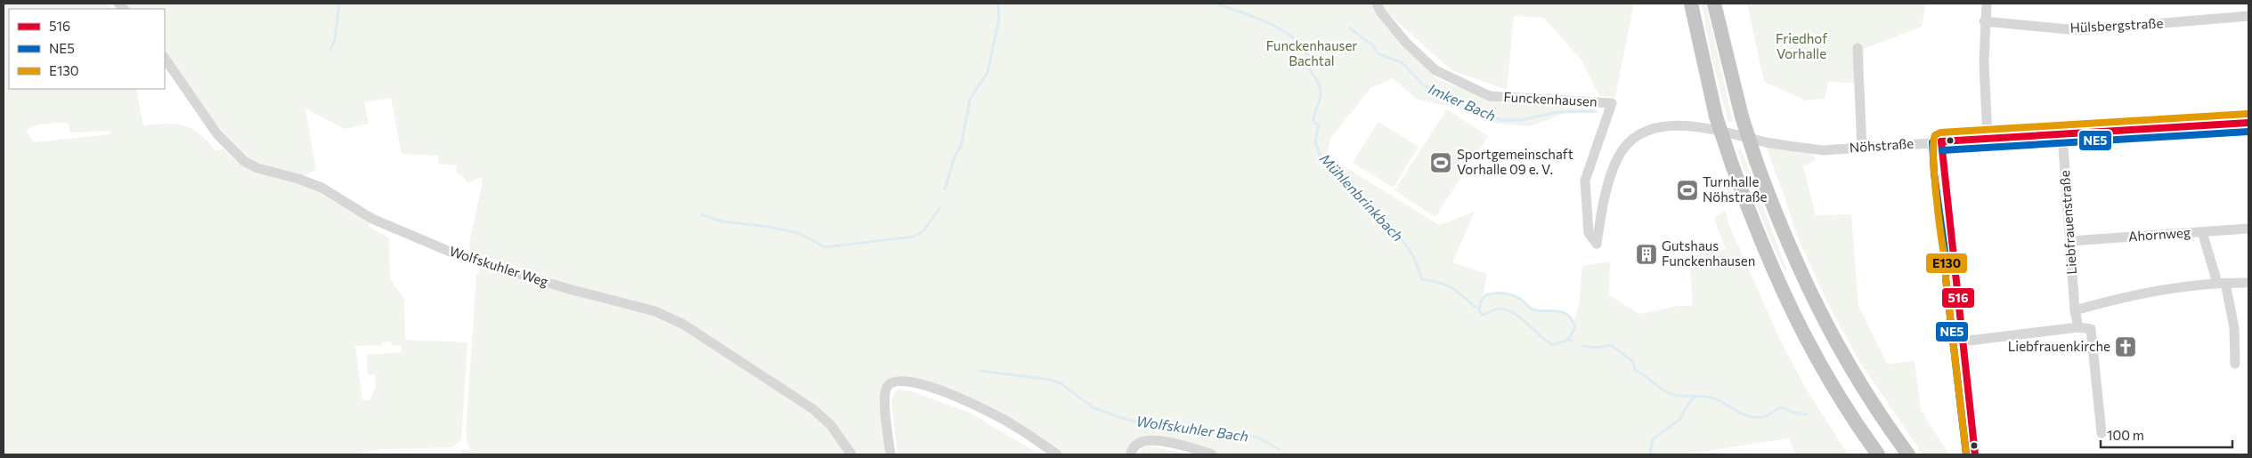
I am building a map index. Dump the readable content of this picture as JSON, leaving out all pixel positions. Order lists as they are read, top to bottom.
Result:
{
  "streets": {
    "street": [
      "Hülsbergstraße",
      "Funckenhausen",
      "Nöhstraße",
      "Liebfrauenstraße",
      "Ahornweg",
      "Wolfskuhler Weg"
    ]
  },
  "crossings": [
    ["Funckenhausen", "Nöhstraße"],
    ["Nöhstraße", "Liebfrauenstraße"],
    ["Liebfrauenstraße", "Ahornweg"]
  ],
  "water": ["Imker Bach", "Mühlenbrinkbach", "Wolfskuhler Bach"],
  "parks": ["Friedhof Vorhalle", "Funckenhauser Bachtal"],
  "places": {
    "sports": ["Sportgemeinschaft Vorhalle 09 e. V.", "Turnhalle Nöhstraße"],
    "building": ["Gutshaus Funckenhausen"],
    "church": ["Liebfrauenkirche"]
  },
  "lines": ["transit line E130", "transit line 516", "transit line NE5"],
  "legend": ["516", "NE5", "E130"],
  "scale_bar": "100 m"
}
